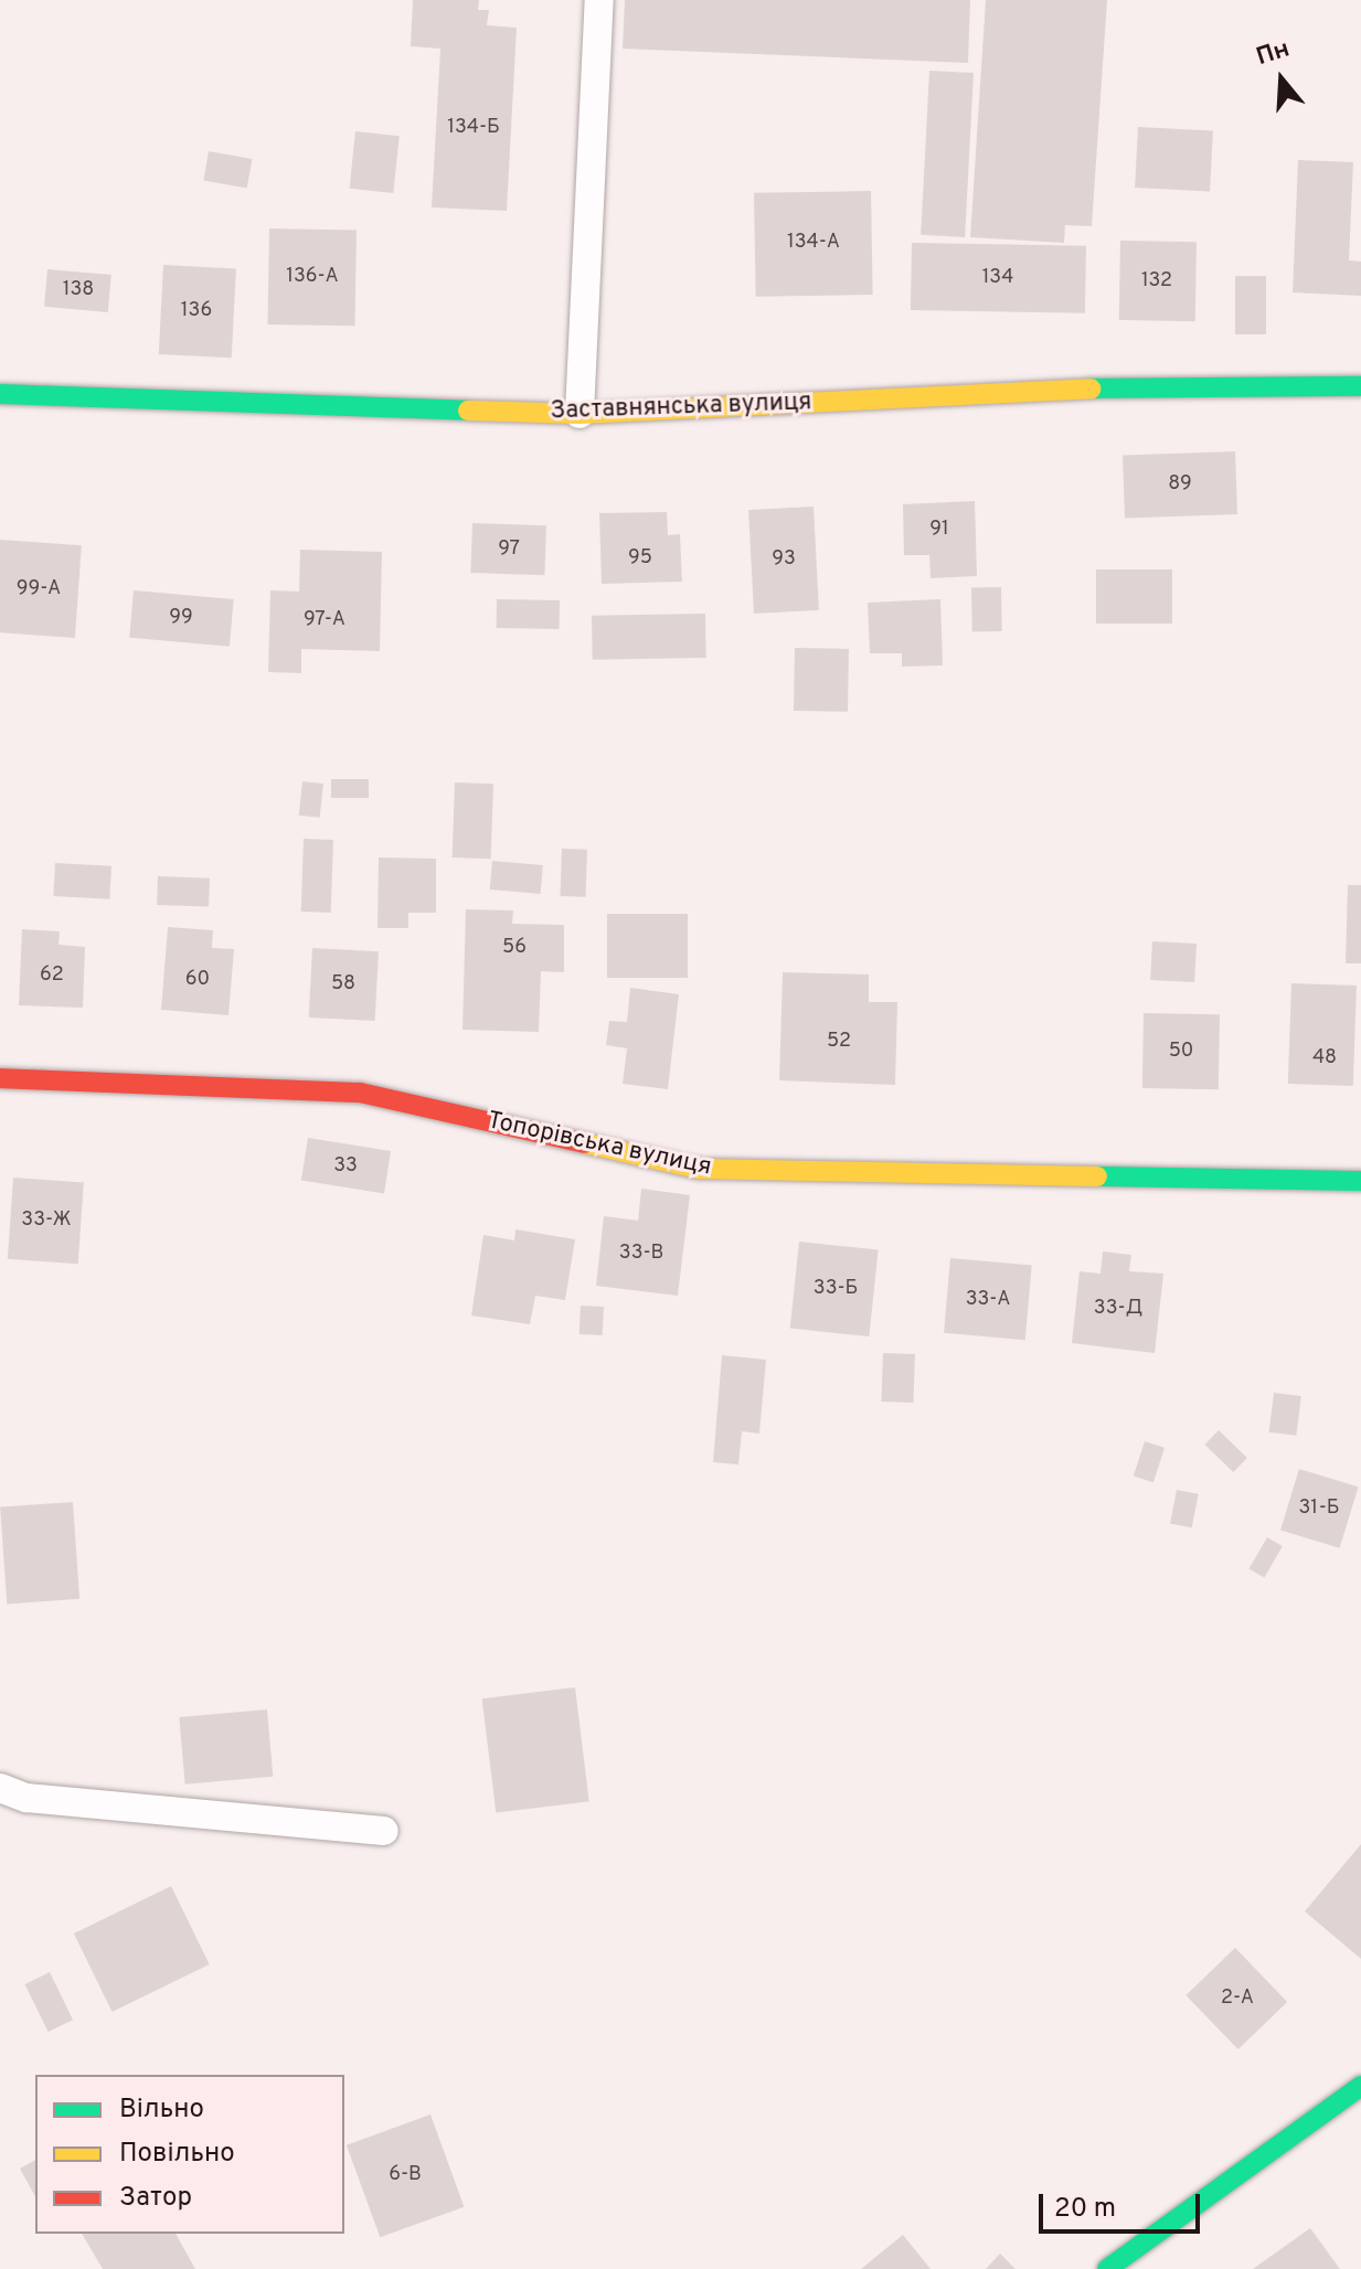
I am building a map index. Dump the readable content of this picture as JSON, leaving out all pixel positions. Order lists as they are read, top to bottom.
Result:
{
  "streets": {
    "street": ["Заставнянська вулиця", "Топорівська вулиця"]
  },
  "house_numbers": [
    "134-Б",
    "134-А",
    "136-А",
    "134",
    "132",
    "138",
    "136",
    "89",
    "91",
    "97",
    "95",
    "93",
    "99-А",
    "99",
    "97-А",
    "56",
    "62",
    "60",
    "58",
    "52",
    "50",
    "48",
    "33",
    "33-Ж",
    "33-В",
    "33-Б",
    "33-А",
    "33-Д",
    "31-Б",
    "2-А",
    "6-В"
  ],
  "legend": ["Вільно", "Повільно", "Затор"],
  "scale_bar": "20 m",
  "north": "top"
}
